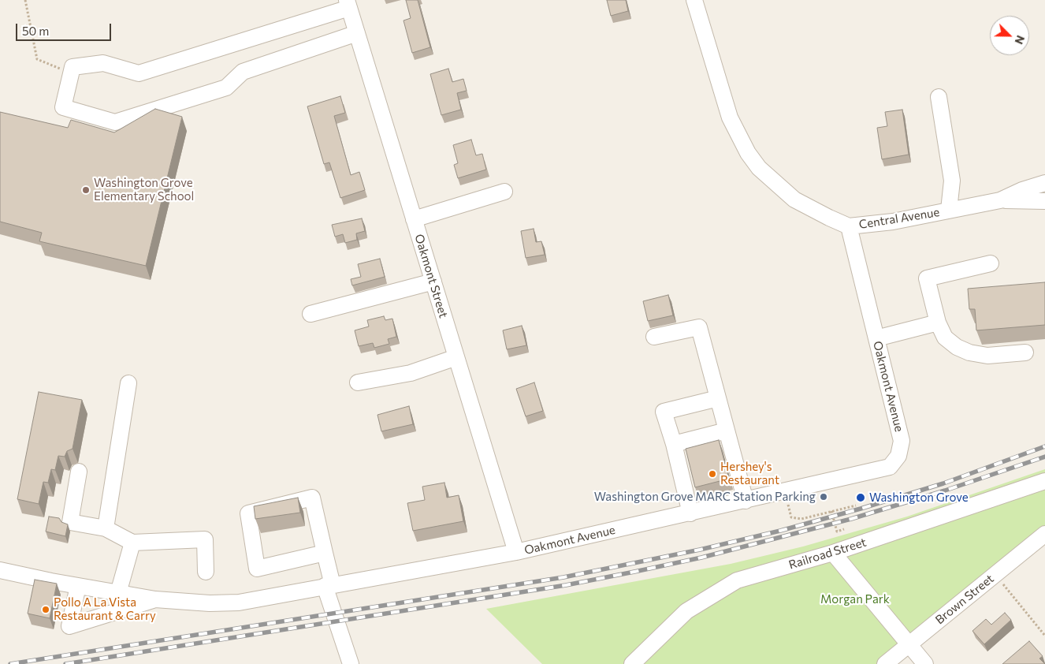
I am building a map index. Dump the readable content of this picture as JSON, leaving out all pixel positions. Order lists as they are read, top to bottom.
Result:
{
  "streets": {
    "street": [
      "Central Avenue",
      "Oakmont Street",
      "Oakmont Avenue",
      "Railroad Street",
      "Brown Street"
    ]
  },
  "crossings": [
    ["Central Avenue", "Oakmont Avenue"],
    ["Oakmont Street", "Oakmont Avenue"]
  ],
  "parks": ["Morgan Park"],
  "places": [
    "Washington Grove Elementary School",
    "Hershey's Restaurant",
    "Washington Grove MARC Station Parking",
    "Washington Grove",
    "Pollo A La Vista Restaurant & Carry"
  ],
  "scale_bar": "50 m",
  "north": "bottom right"
}
